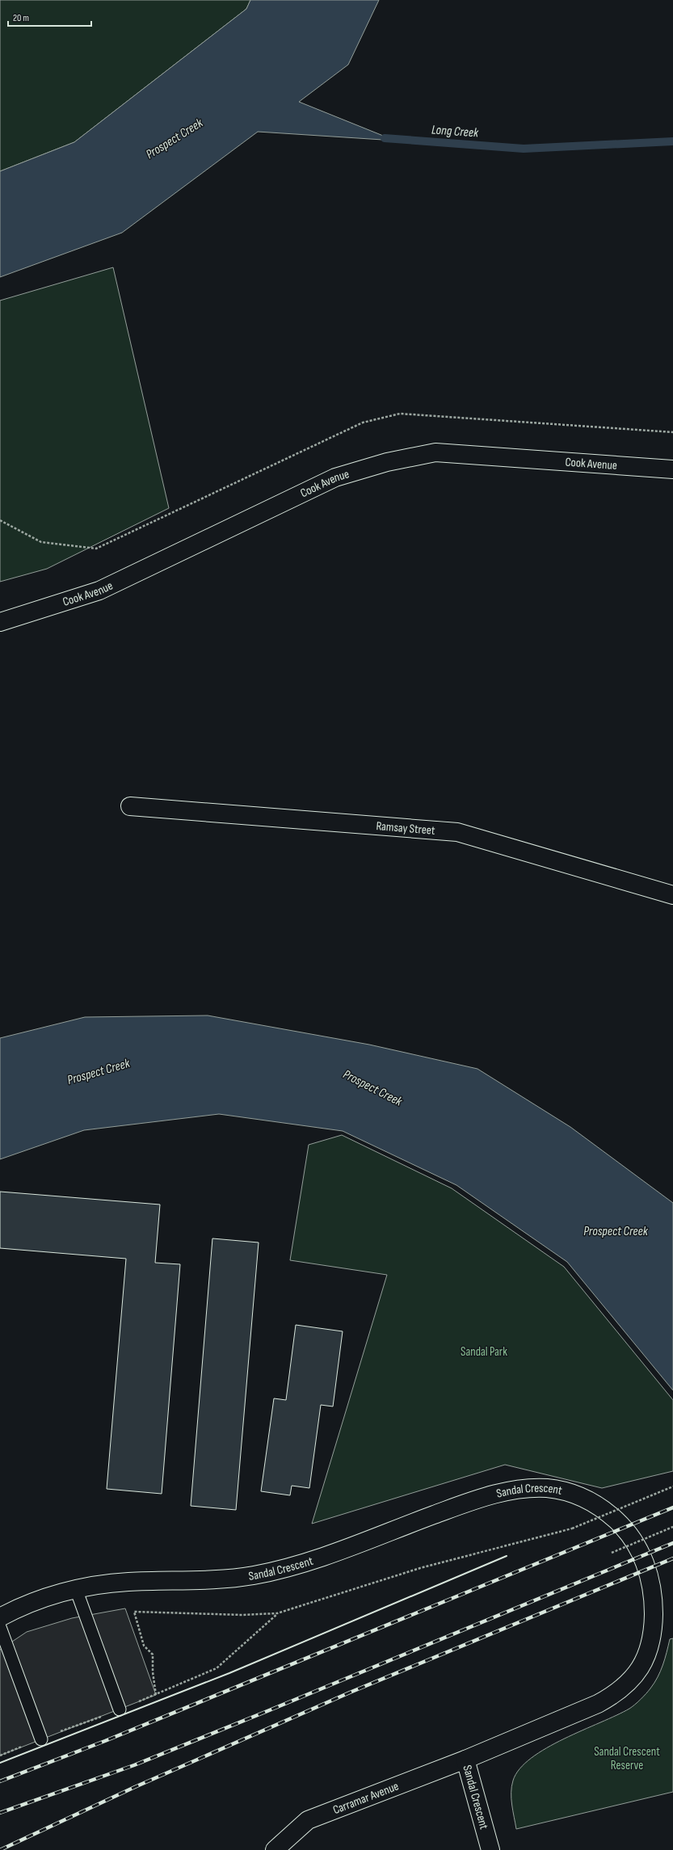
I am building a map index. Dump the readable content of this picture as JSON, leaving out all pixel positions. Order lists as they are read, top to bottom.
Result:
{
  "streets": {
    "street": [
      "Cook Avenue",
      "Ramsay Street",
      "Sandal Crescent",
      "Carramar Avenue"
    ]
  },
  "crossings": [
    ["Sandal Crescent", "Carramar Avenue"]
  ],
  "water": ["Long Creek", "Prospect Creek"],
  "parks": ["Sandal Park", "Sandal Crescent Reserve"],
  "scale_bar": "20 m"
}
